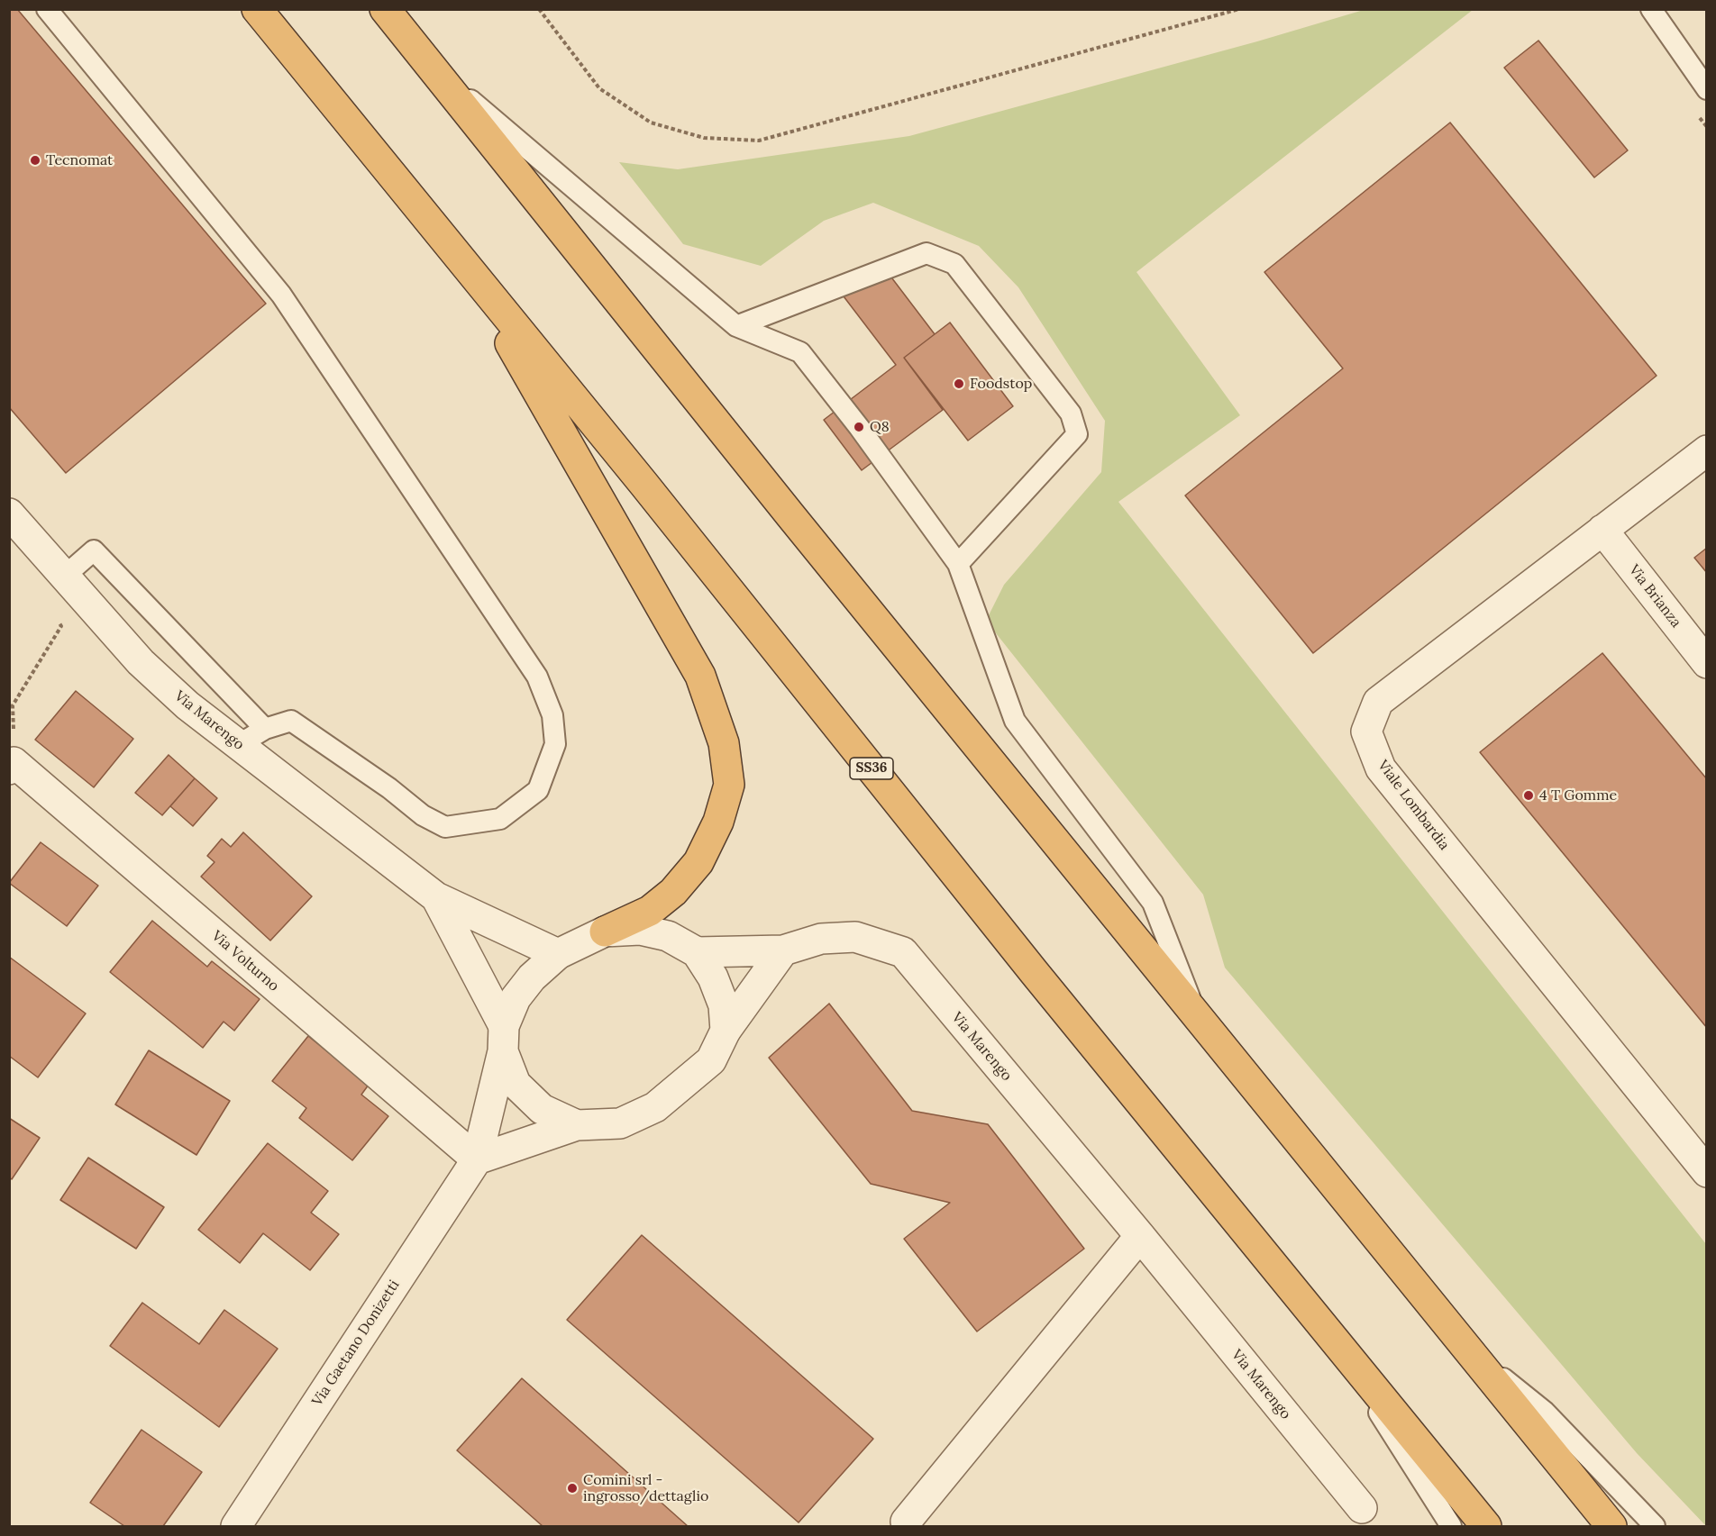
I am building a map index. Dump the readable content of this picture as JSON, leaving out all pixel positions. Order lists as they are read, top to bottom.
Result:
{
  "streets": {
    "highway": ["SS36"],
    "street": [
      "Via Brianza",
      "Via Marengo",
      "Viale Lombardia",
      "Via Volturno",
      "Via Gaetano Donizetti"
    ]
  },
  "crossings": [
    ["Via Brianza", "Viale Lombardia"],
    ["Via Marengo", "Via Gaetano Donizetti"],
    ["Via Volturno", "Via Gaetano Donizetti"]
  ],
  "places": [
    "Tecnomat",
    "Foodstop",
    "Q8",
    "4 T Gomme",
    "Comini srl - ingrosso/dettaglio"
  ]
}
